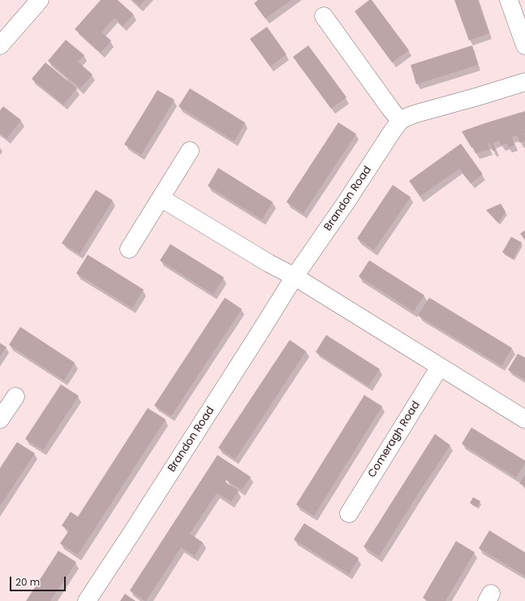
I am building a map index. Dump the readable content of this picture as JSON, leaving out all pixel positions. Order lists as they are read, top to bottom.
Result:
{
  "streets": {
    "street": ["Brandon Road", "Comeragh Road"]
  },
  "scale_bar": "20 m"
}
